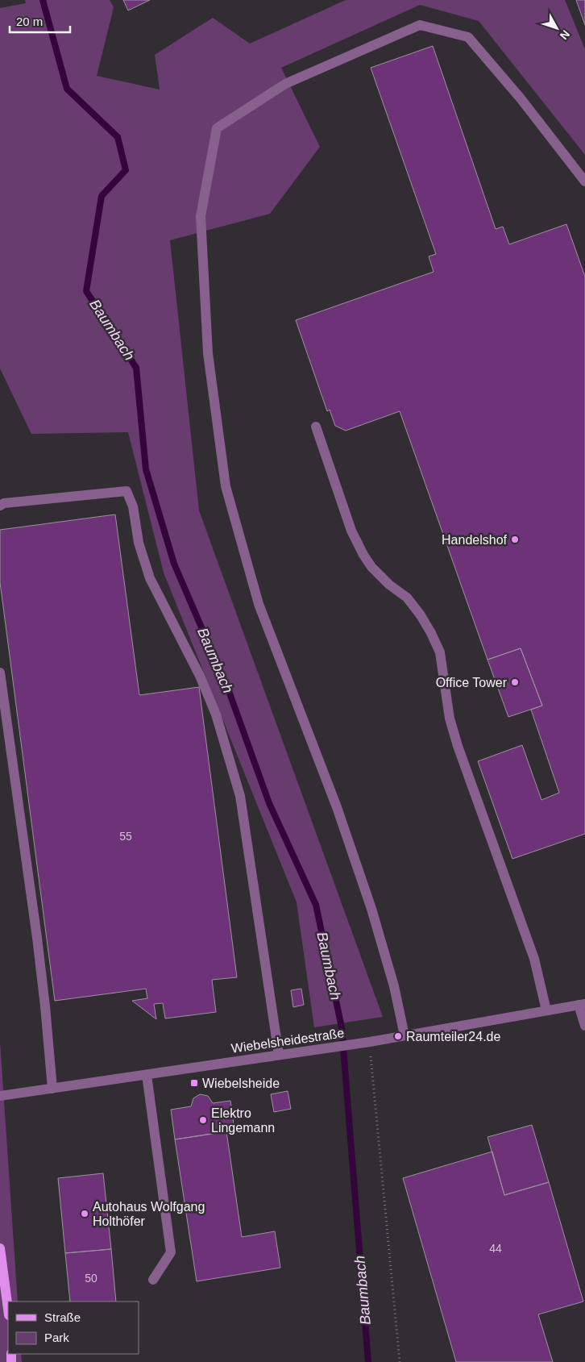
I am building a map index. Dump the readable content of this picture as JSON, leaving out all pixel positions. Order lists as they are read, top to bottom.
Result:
{
  "streets": {
    "street": ["Wiebelsheidestraße"]
  },
  "water": ["Baumbach"],
  "places": {
    "other": [
      "Handelshof",
      "Office Tower",
      "Raumteiler24.de",
      "Elektro Lingemann",
      "Autohaus Wolfgang Holthöfer"
    ],
    "transit": ["Wiebelsheide"]
  },
  "house_numbers": ["55", "44", "50"],
  "legend": ["Straße", "Park"],
  "scale_bar": "20 m",
  "north": "bottom right"
}
